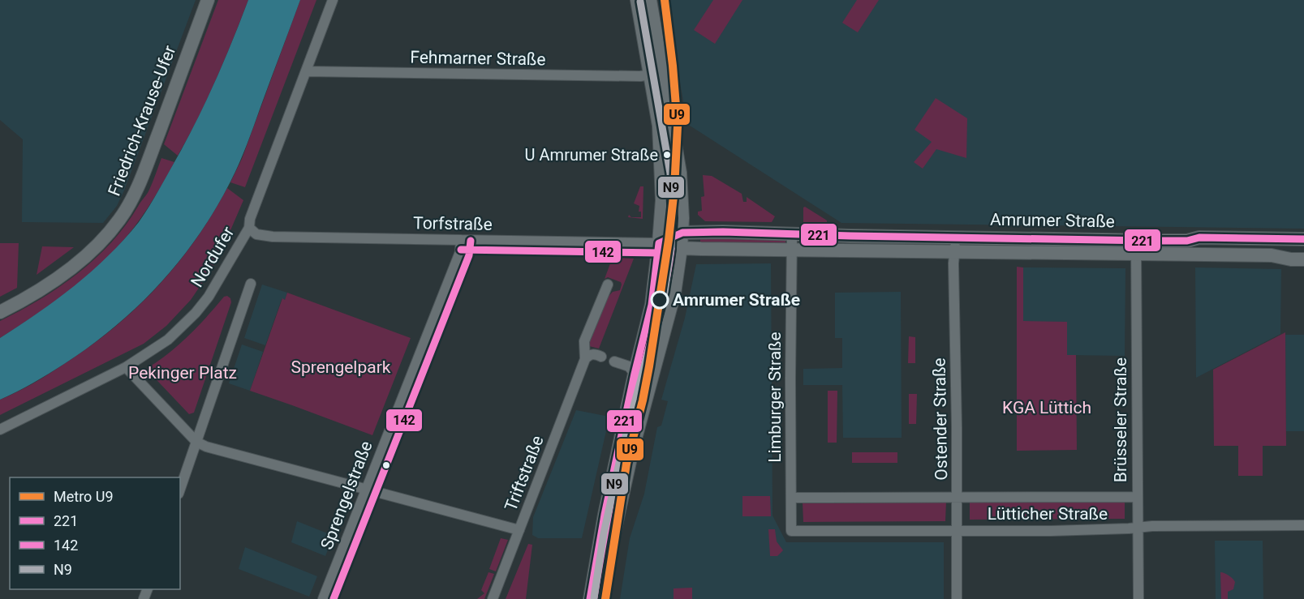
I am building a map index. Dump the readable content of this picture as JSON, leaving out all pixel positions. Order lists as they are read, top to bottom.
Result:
{
  "streets": {
    "main road": ["Friedrich-Krause-Ufer", "Amrumer Straße"],
    "street": [
      "Fehmarner Straße",
      "Torfstraße",
      "Nordufer",
      "Limburger Straße",
      "Ostender Straße",
      "Brüsseler Straße",
      "Triftstraße",
      "Sprengelstraße",
      "Lütticher Straße"
    ]
  },
  "crossings": [
    ["Fehmarner Straße", "Nordufer"],
    ["Amrumer Straße", "Torfstraße"],
    ["Amrumer Straße", "Limburger Straße"],
    ["Amrumer Straße", "Ostender Straße"],
    ["Amrumer Straße", "Brüsseler Straße"],
    ["Torfstraße", "Nordufer"],
    ["Torfstraße", "Sprengelstraße"],
    ["Limburger Straße", "Lütticher Straße"],
    ["Ostender Straße", "Lütticher Straße"],
    ["Brüsseler Straße", "Lütticher Straße"]
  ],
  "parks": ["Sprengelpark", "Pekinger Platz", "KGA Lüttich"],
  "places": ["U Amrumer Straße", "Amrumer Straße"],
  "lines": [
    "metro line U9",
    "transit line N9",
    "transit line 221",
    "transit line 142"
  ],
  "legend": [
    "Metro U9",
    "221",
    "142",
    "N9"
  ]
}
